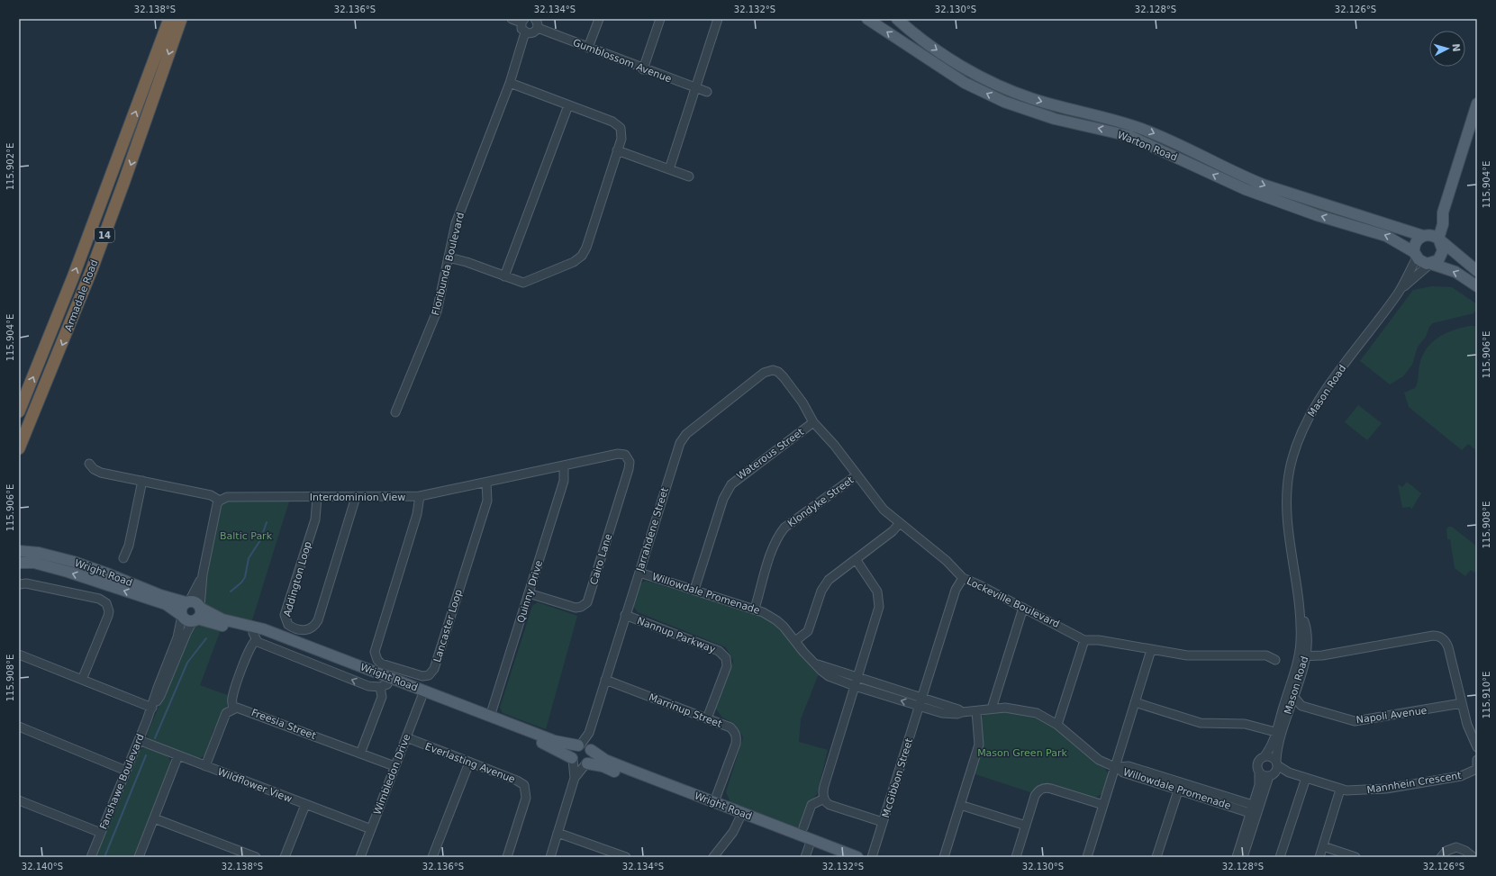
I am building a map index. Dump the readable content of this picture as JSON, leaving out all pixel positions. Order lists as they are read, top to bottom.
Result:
{
  "streets": {
    "highway": ["14", "Armadale Road"],
    "main road": ["Warton Road", "Wright Road"],
    "street": [
      "Gumblossom Avenue",
      "Floribunda Boulevard",
      "Mason Road",
      "Waterous Street",
      "Interdominion View",
      "Klondyke Street",
      "Jarrahdene Street",
      "Cairo Lane",
      "Addington Loop",
      "Quinny Drive",
      "Willowdale Promenade",
      "Lockeville Boulevard",
      "Lancaster Loop",
      "Nannup Parkway",
      "Marrinup Street",
      "Napoli Avenue",
      "Freesia Street",
      "Everlasting Avenue",
      "Wimbledon Drive",
      "McGibbon Street",
      "Fanshawe Boulevard",
      "Mannhein Crescent",
      "Wildflower View"
    ]
  },
  "crossings": [
    ["Warton Road", "Mason Road"],
    ["Mason Road", "Mannhein Crescent"],
    ["Waterous Street", "Willowdale Promenade"],
    ["Waterous Street", "Lockeville Boulevard"],
    ["Interdominion View", "Cairo Lane"],
    ["Interdominion View", "Addington Loop"],
    ["Interdominion View", "Quinny Drive"],
    ["Interdominion View", "Lancaster Loop"],
    ["Klondyke Street", "Willowdale Promenade"],
    ["Klondyke Street", "Lockeville Boulevard"],
    ["Jarrahdene Street", "Wright Road"],
    ["Jarrahdene Street", "Willowdale Promenade"],
    ["Jarrahdene Street", "Lockeville Boulevard"],
    ["Jarrahdene Street", "Nannup Parkway"],
    ["Jarrahdene Street", "Marrinup Street"],
    ["Cairo Lane", "Quinny Drive"],
    ["Wright Road", "Quinny Drive"],
    ["Wright Road", "Marrinup Street"],
    ["Wright Road", "Wimbledon Drive"],
    ["Wright Road", "Fanshawe Boulevard"],
    ["Willowdale Promenade", "McGibbon Street"],
    ["Lockeville Boulevard", "McGibbon Street"],
    ["Nannup Parkway", "Marrinup Street"],
    ["Freesia Street", "Wimbledon Drive"],
    ["Everlasting Avenue", "Wimbledon Drive"],
    ["Wimbledon Drive", "Wildflower View"],
    ["Fanshawe Boulevard", "Wildflower View"]
  ],
  "parks": ["Baltic Park", "Mason Green Park"],
  "north": "right",
  "coordinates": [
    "32.138°S",
    "32.136°S",
    "32.134°S",
    "32.132°S",
    "32.130°S",
    "32.128°S",
    "32.126°S",
    "115.902°E",
    "115.904°E",
    "115.906°E",
    "115.908°E",
    "115.910°E",
    "32.140°S"
  ]
}
